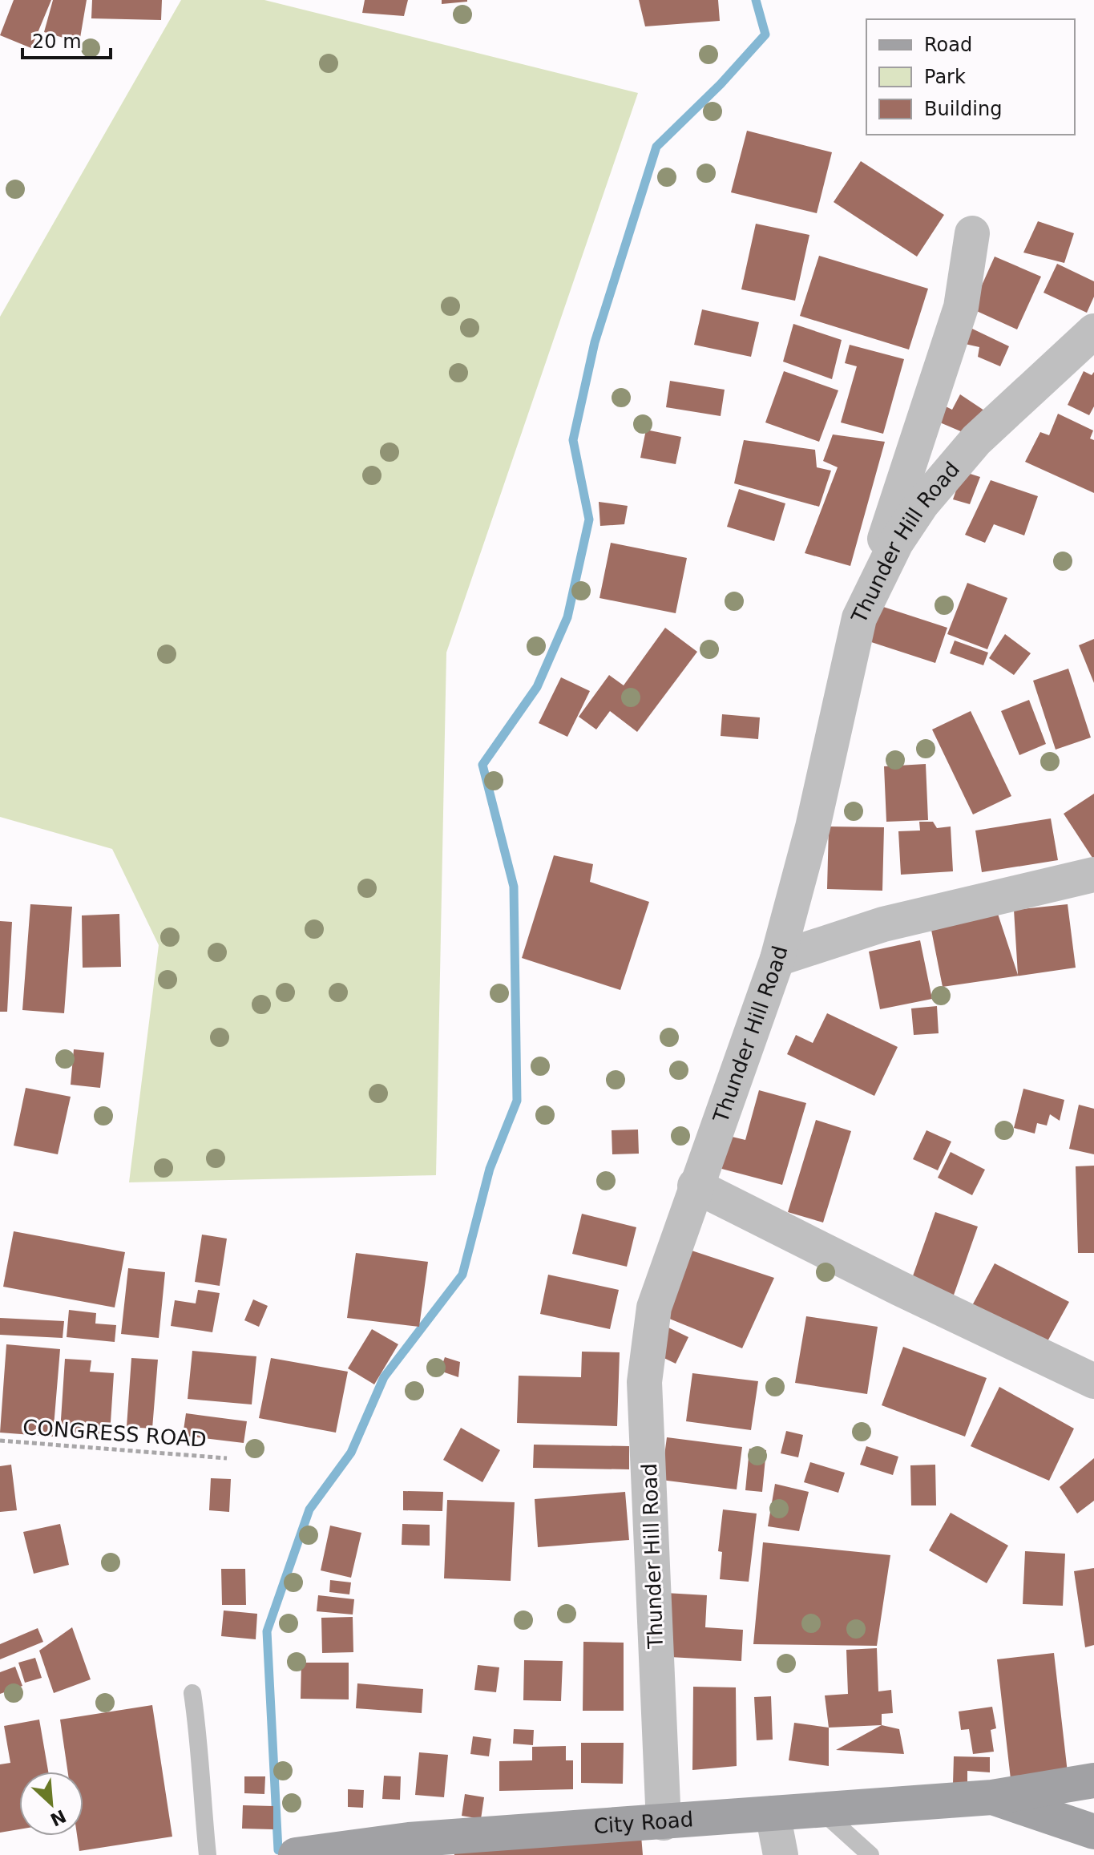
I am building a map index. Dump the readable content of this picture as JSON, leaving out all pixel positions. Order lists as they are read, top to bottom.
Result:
{
  "streets": {
    "main road": ["City Road"],
    "street": ["Thunder Hill Road"],
    "path": ["CONGRESS ROAD"]
  },
  "crossings": [
    ["Thunder Hill Road", "City Road"]
  ],
  "legend": ["Road", "Park", "Building"],
  "scale_bar": "20 m",
  "north": "bottom right"
}
